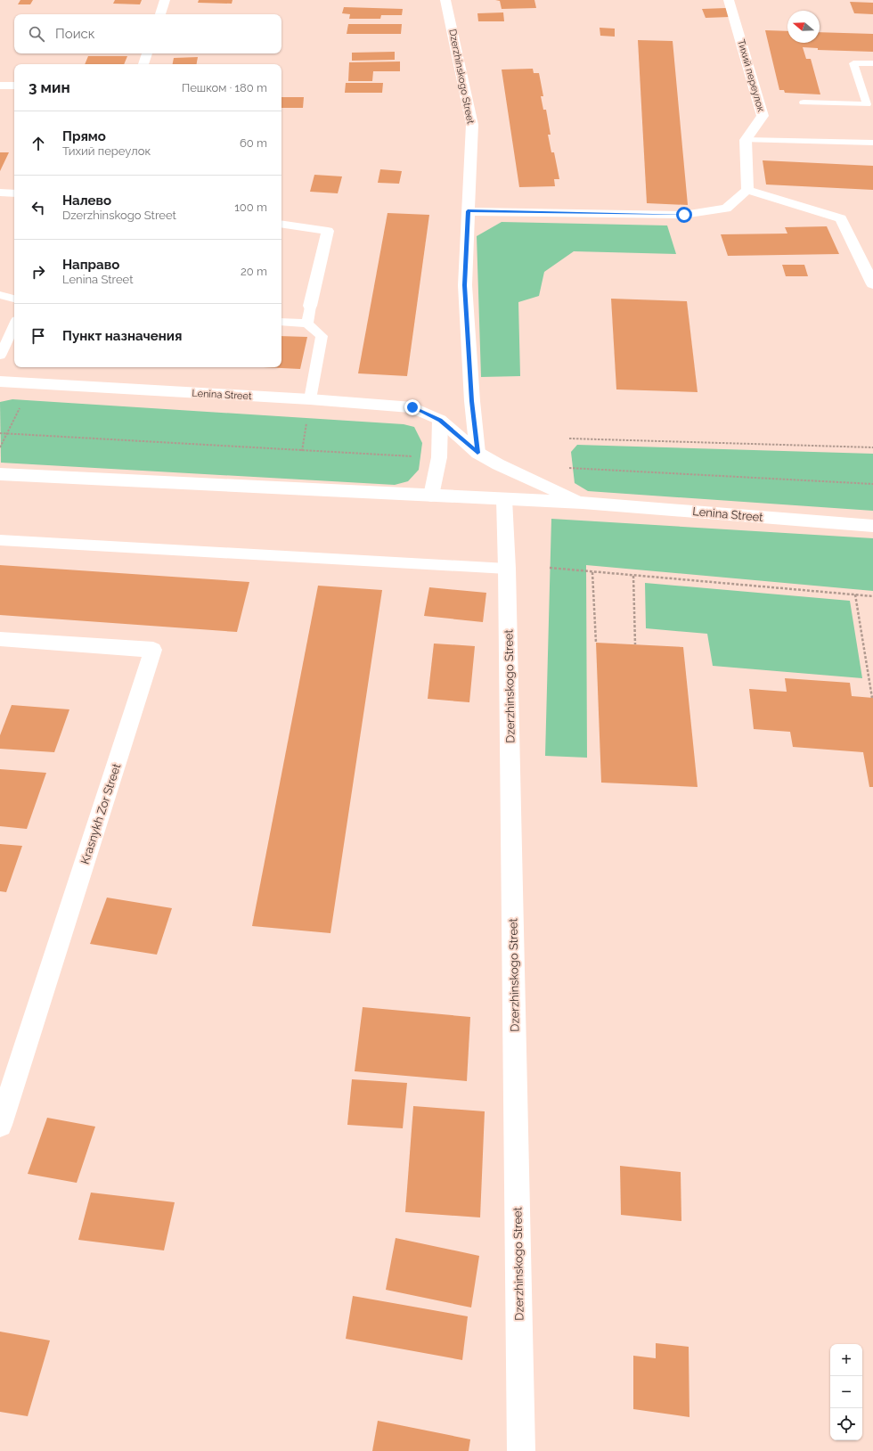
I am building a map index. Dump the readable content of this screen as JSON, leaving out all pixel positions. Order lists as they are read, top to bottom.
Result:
{
  "streets": {
    "street": [
      "Тихий переулок",
      "Dzerzhinskogo Street",
      "Lenina Street",
      "Krasnykh Zor Street"
    ]
  },
  "crossings": [
    ["Dzerzhinskogo Street", "Lenina Street"]
  ],
  "north": "left",
  "page": {
    "search": "Поиск",
    "heading": ["3 мин", "Пешком · 180 m"],
    "list": [
      ["Прямо", "Тихий переулок", "60 m"],
      ["Налево", "Dzerzhinskogo Street", "100 m"],
      ["Направо", "Lenina Street", "20 m"],
      "Пункт назначения"
    ],
    "map_buttons": ["+", "−"]
  }
}
